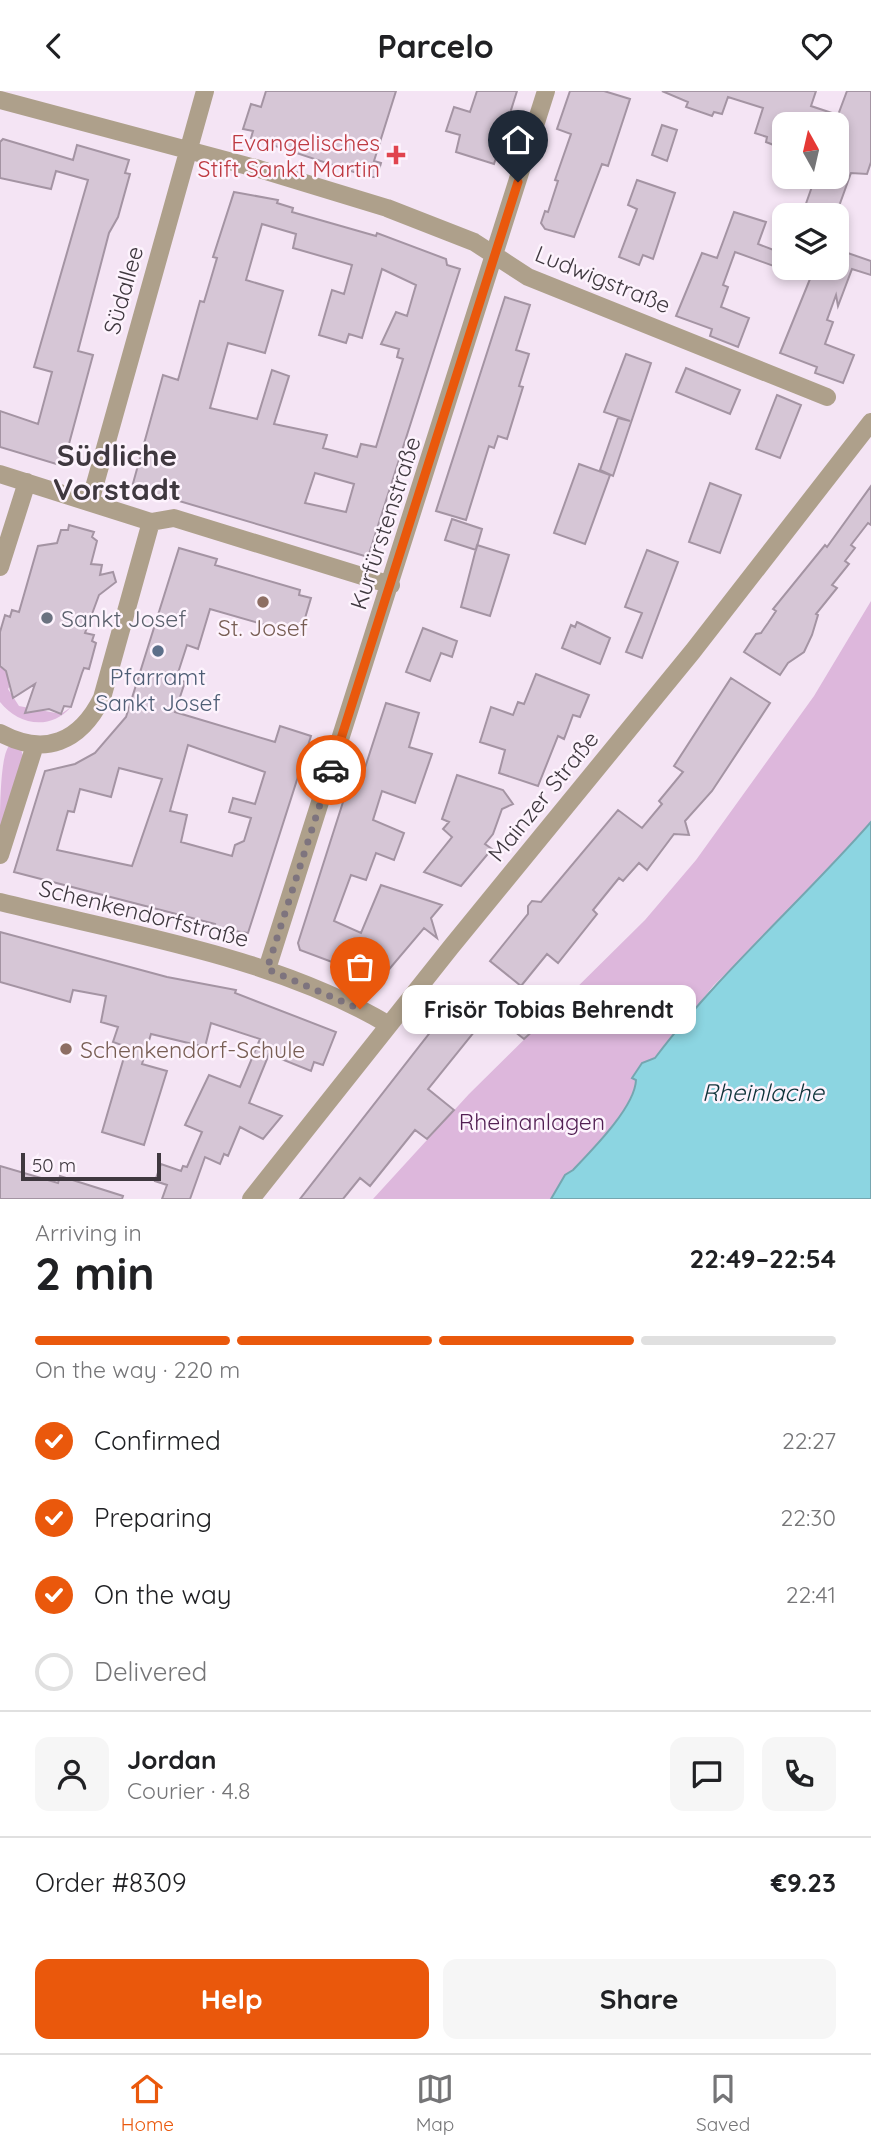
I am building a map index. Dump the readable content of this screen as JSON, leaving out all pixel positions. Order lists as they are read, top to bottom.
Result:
{
  "streets": {
    "street": [
      "Ludwigstraße",
      "Südallee",
      "Kurfürstenstraße",
      "Mainzer Straße",
      "Schenkendorfstraße"
    ]
  },
  "crossings": [
    ["Ludwigstraße", "Südallee"],
    ["Ludwigstraße", "Kurfürstenstraße"],
    ["Kurfürstenstraße", "Schenkendorfstraße"],
    ["Mainzer Straße", "Schenkendorfstraße"]
  ],
  "districts": ["Südliche Vorstadt"],
  "water": ["Rheinlache"],
  "parks": ["Rheinanlagen"],
  "places": {
    "health": ["Evangelisches Stift Sankt Martin"],
    "other": [
      "St. Josef",
      "Sankt Josef",
      "Pfarramt Sankt Josef",
      "Frisör Tobias Behrendt",
      "Schenkendorf-Schule"
    ]
  },
  "scale_bar": "50 m",
  "north": "top",
  "page": {
    "header": "Parcelo",
    "bubble": "Frisör Tobias Behrendt",
    "scale": "50 m",
    "heading": ["2 min", "Arriving in", "22:49–22:54"],
    "panel": [
      "Jordan",
      "Courier · 4.8",
      "Order #8309",
      "€9.23"
    ],
    "bar": "On the way · 220 m",
    "list": [
      ["Confirmed", "22:27"],
      ["Preparing", "22:30"],
      ["On the way", "22:41"],
      "Delivered"
    ],
    "buttons": ["Help", "Share"],
    "tabs": ["Home", "Map", "Saved"]
  }
}
